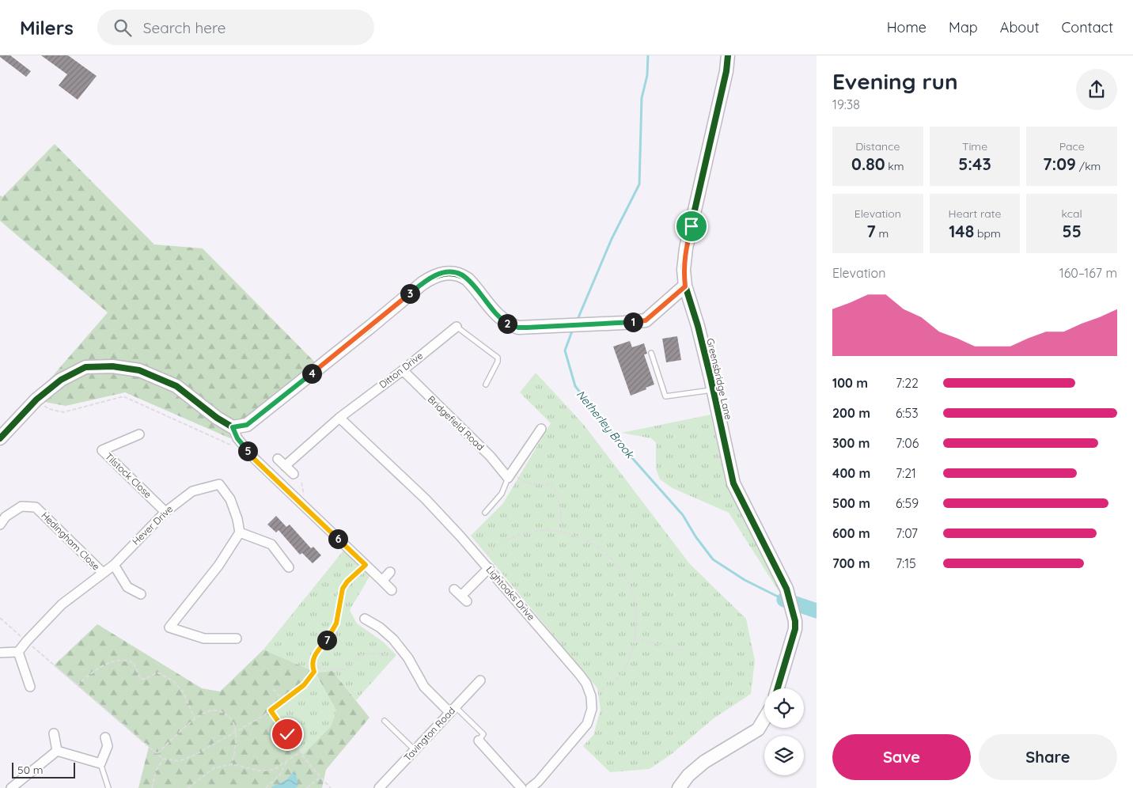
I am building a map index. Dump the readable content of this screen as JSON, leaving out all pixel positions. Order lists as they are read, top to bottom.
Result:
{
  "streets": {
    "street": [
      "Ditton Drive",
      "Greensbridge Lane",
      "Bridgefield Road",
      "Tilstock Close",
      "Hever Drive",
      "Hedingham Close",
      "Lightoaks Drive",
      "Tavington Road"
    ]
  },
  "crossings": [
    ["Ditton Drive", "Bridgefield Road"],
    ["Ditton Drive", "Lightoaks Drive"],
    ["Tilstock Close", "Hever Drive"],
    ["Hever Drive", "Hedingham Close"]
  ],
  "water": ["Netherley Brook"],
  "scale_bar": "50 m",
  "page": {
    "header": "Milers",
    "search": "Search here",
    "nav": [
      "Home",
      "Map",
      "About",
      "Contact"
    ],
    "heading": ["Evening run", "19:38"],
    "stats": [
      ["Distance", "0.80 km"],
      ["Time", "5:43"],
      ["Pace", "7:09 /km"],
      ["Elevation", "7 m"],
      ["Heart rate", "148 bpm"],
      ["kcal", "55"]
    ],
    "chart": ["Elevation", "160–167 m"],
    "pins": [
      "3",
      "1",
      "2",
      "4",
      "5",
      "6",
      "7"
    ],
    "list": [
      {
        "name": "100 m",
        "note": "7:22"
      },
      {
        "name": "200 m",
        "note": "6:53"
      },
      {
        "name": "300 m",
        "note": "7:06"
      },
      {
        "name": "400 m",
        "note": "7:21"
      },
      {
        "name": "500 m",
        "note": "6:59"
      },
      {
        "name": "600 m",
        "note": "7:07"
      },
      {
        "name": "700 m",
        "note": "7:15"
      }
    ],
    "buttons": ["Save", "Share"],
    "scale": "50 m"
  }
}
